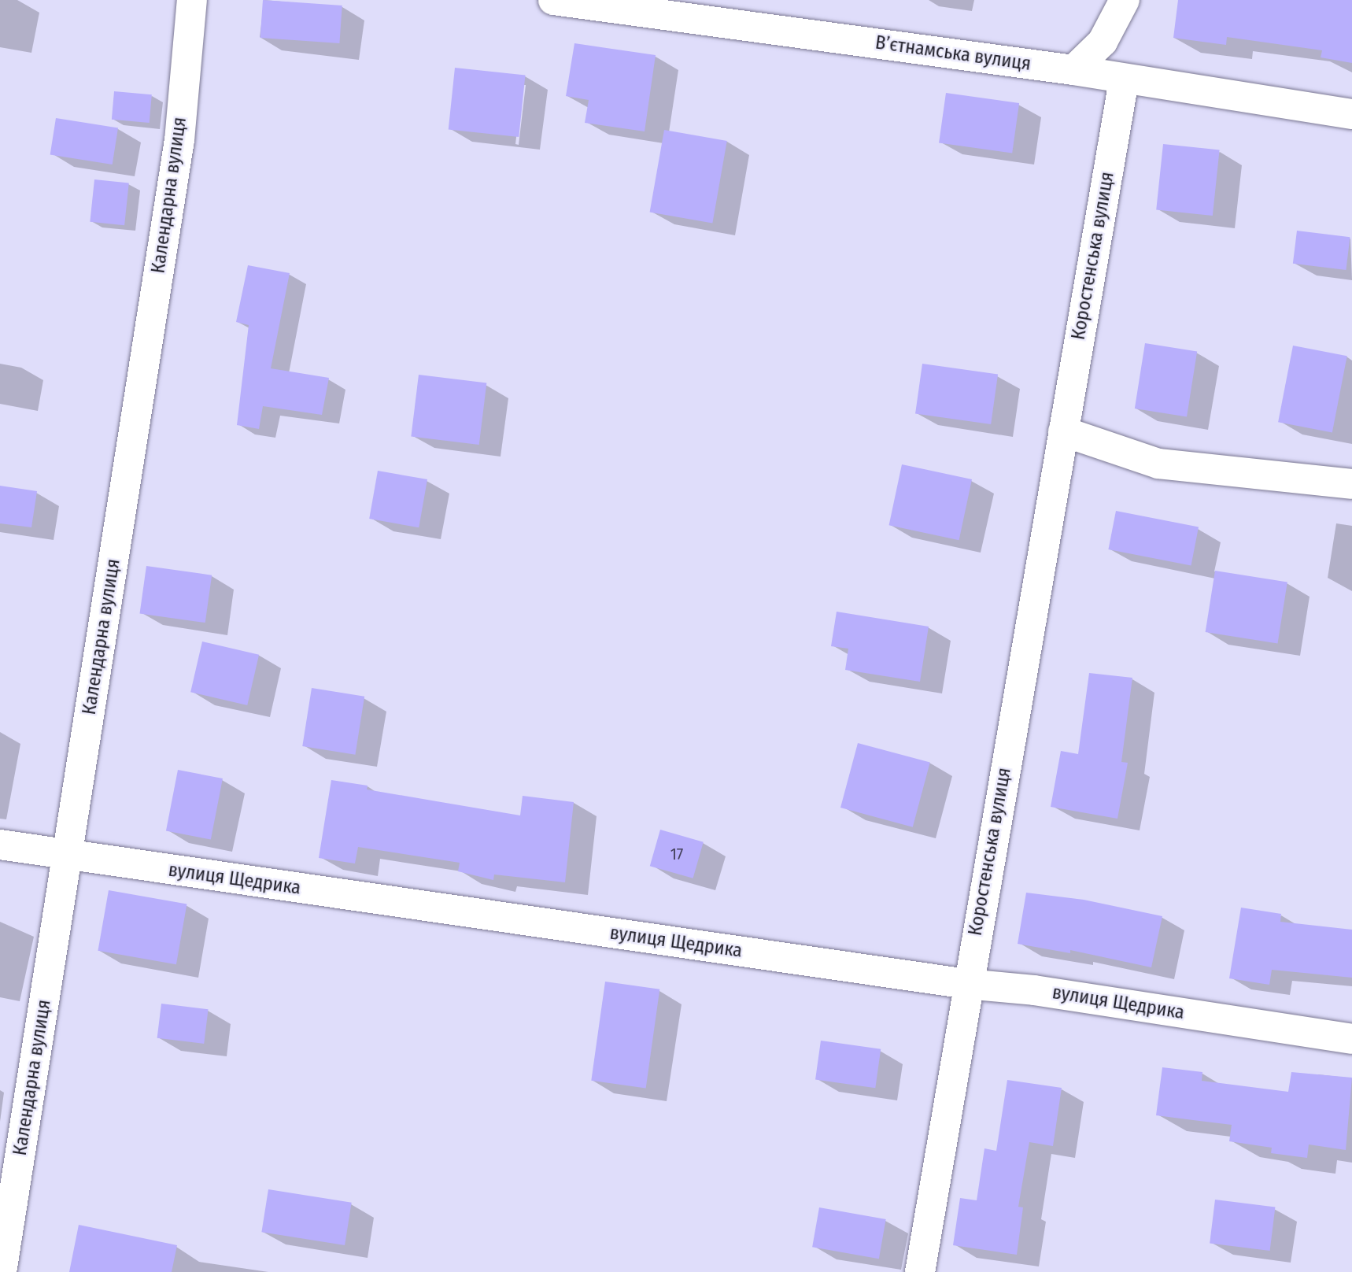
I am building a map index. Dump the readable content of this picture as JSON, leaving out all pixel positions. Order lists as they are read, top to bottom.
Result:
{
  "streets": {
    "street": [
      "Вʼєтнамська вулиця",
      "Календарна вулиця",
      "Коростенська вулиця",
      "вулиця Щедрика"
    ]
  },
  "crossings": [
    ["Вʼєтнамська вулиця", "Коростенська вулиця"],
    ["Календарна вулиця", "вулиця Щедрика"],
    ["Коростенська вулиця", "вулиця Щедрика"]
  ],
  "house_numbers": ["17"]
}
